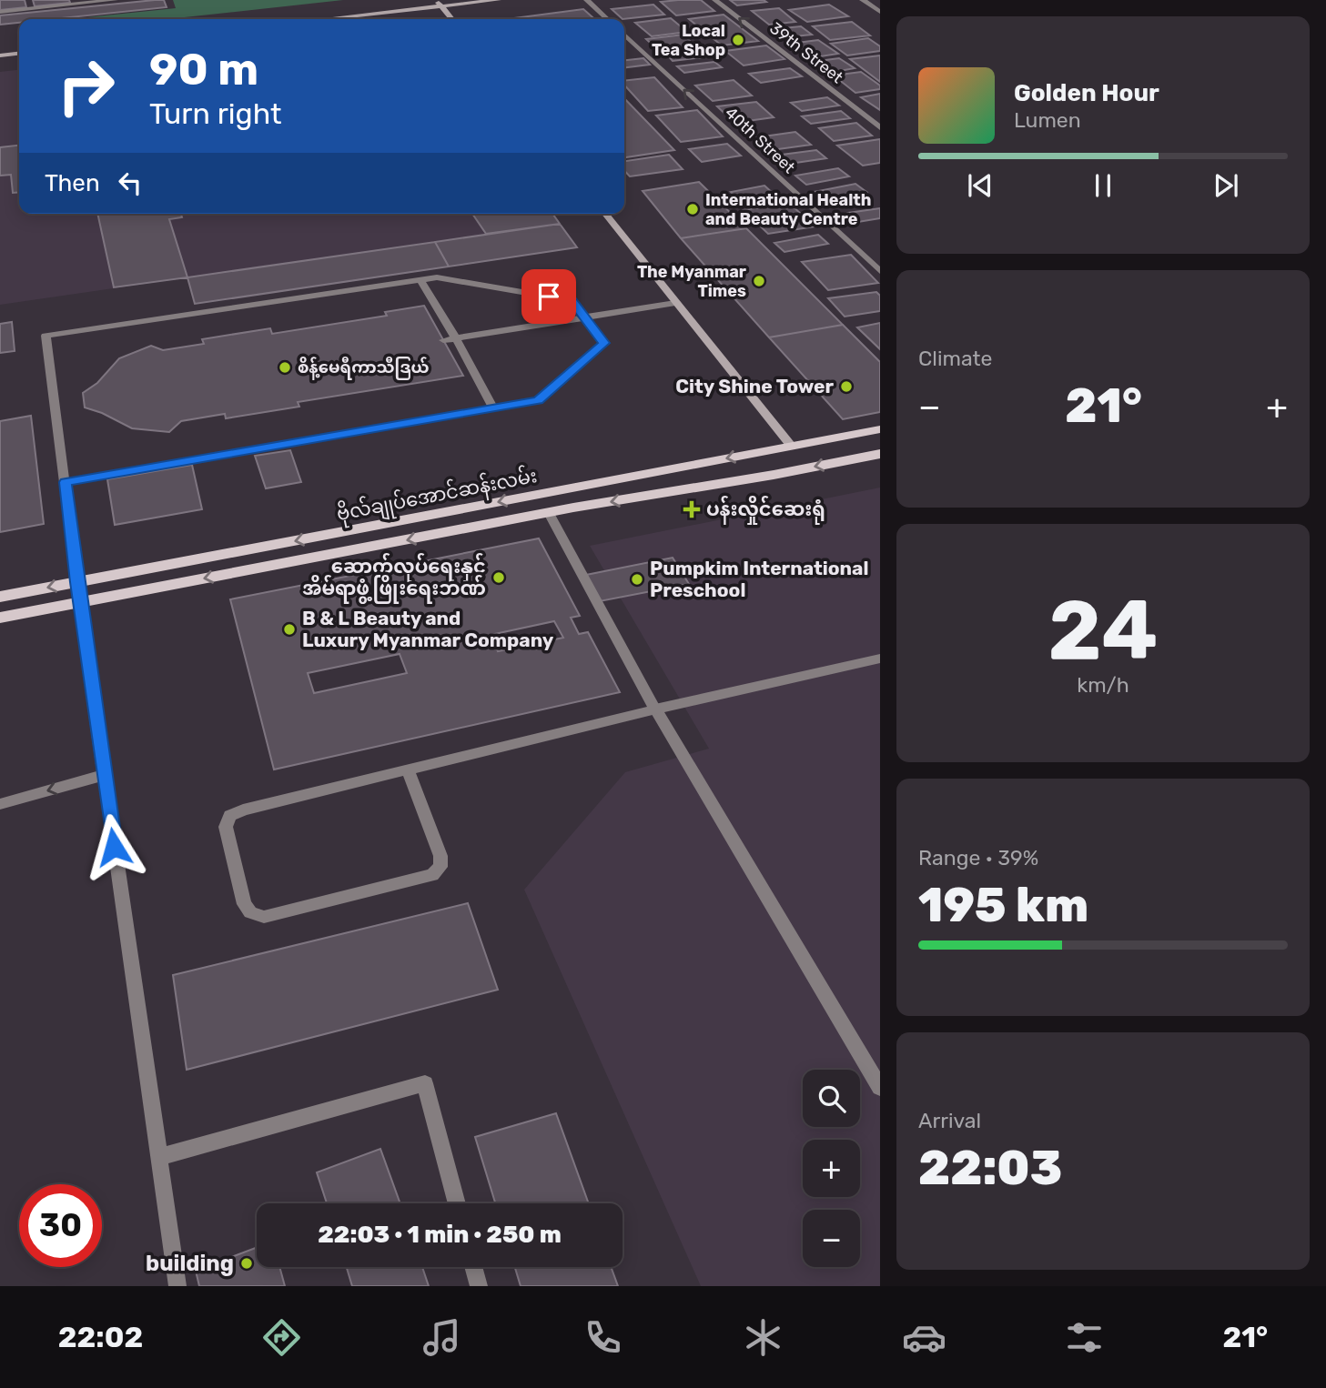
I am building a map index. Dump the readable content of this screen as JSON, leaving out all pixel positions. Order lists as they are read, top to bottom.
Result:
{
  "streets": {
    "main road": ["ဗိုလ်ချုပ်အောင်ဆန်းလမ်း"],
    "street": ["39th Street", "40th Street"]
  },
  "one_way": ["39th Street", "40th Street", "ဗိုလ်ချုပ်အောင်ဆန်းလမ်း"],
  "places": {
    "other": [
      "Local Tea Shop",
      "International Health and Beauty Centre",
      "The Myanmar Times",
      "စိန့်မေရီကာသီဒြယ်",
      "City Shine Tower",
      "ဆောက်လုပ်ရေးနှင့် အိမ်ရာဖွံ့ဖြိုးရေးဘဏ်",
      "Pumpkim International Preschool",
      "B & L Beauty and Luxury Myanmar Company",
      "building"
    ],
    "health": ["ပန်းလှိုင်ဆေးရုံ"]
  },
  "page": {
    "turn": ["90 m", "Turn right"],
    "song": ["Golden Hour", "Lumen"],
    "then": "Then",
    "tile": [
      "Climate",
      ["24", "km/h"],
      ["Range · 39%", "195 km"],
      ["Arrival", "22:03"]
    ],
    "heat": ["−", "21°", "+"],
    "map_buttons": ["+", "−"],
    "limit": "30",
    "trip": "22:03 · 1 min · 250 m",
    "tabs": ["22:02", "21°"]
  }
}
